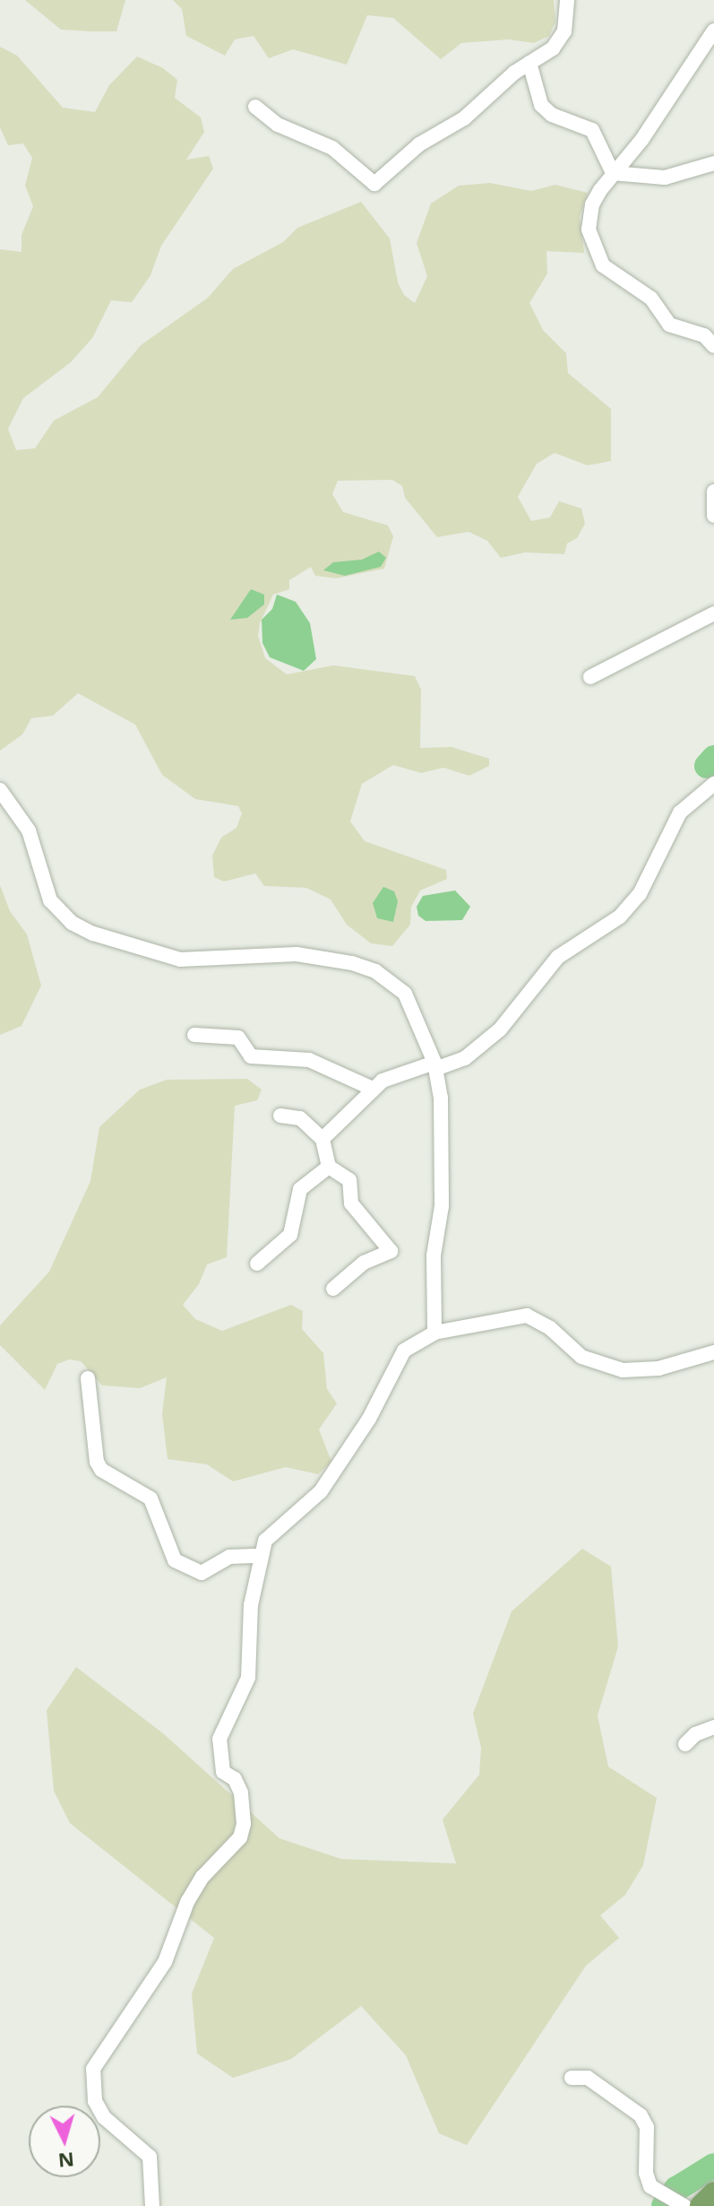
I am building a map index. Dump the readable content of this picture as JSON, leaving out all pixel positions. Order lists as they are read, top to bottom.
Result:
{
  "north": "bottom"
}
